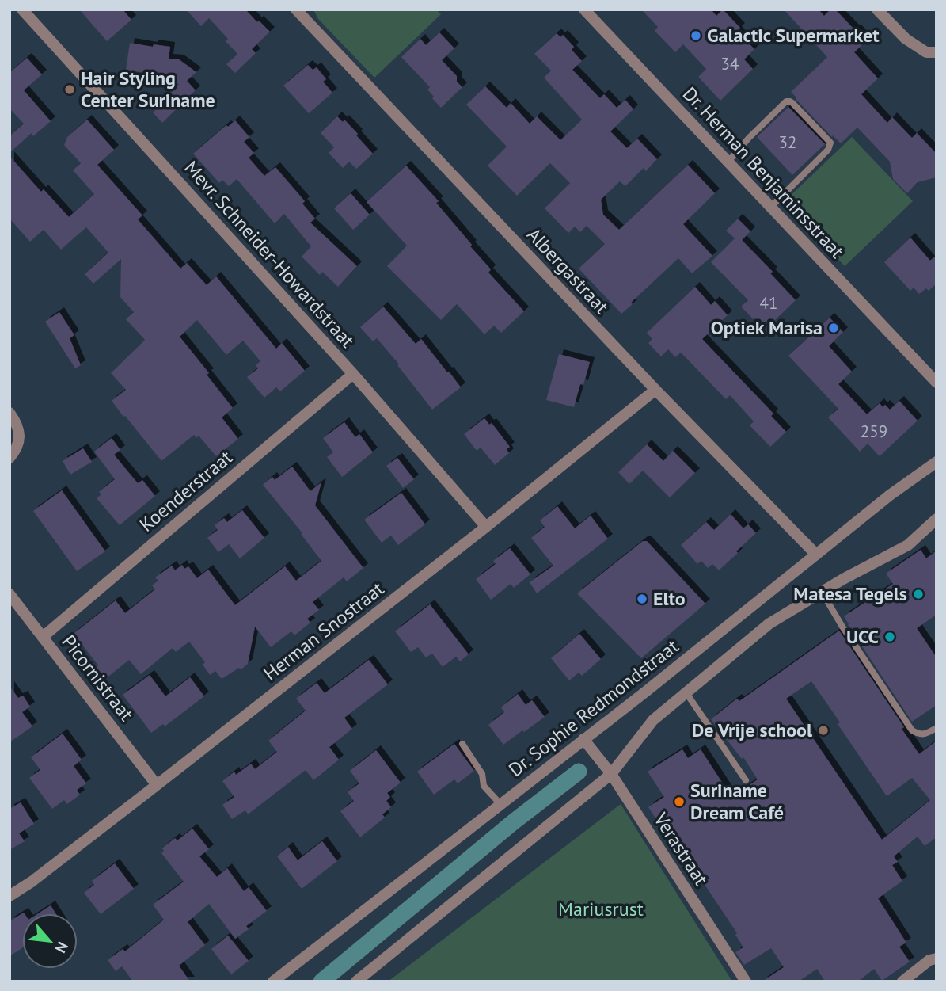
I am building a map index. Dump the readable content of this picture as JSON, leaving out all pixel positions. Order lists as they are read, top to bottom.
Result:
{
  "streets": {
    "street": [
      "Dr. Herman Benjaminsstraat",
      "Mevr. Schneider-Howardstraat",
      "Albergastraat",
      "Koenderstraat",
      "Herman Snostraat",
      "Picornistraat",
      "Dr. Sophie Redmondstraat",
      "Verastraat"
    ]
  },
  "crossings": [
    ["Mevr. Schneider-Howardstraat", "Koenderstraat"],
    ["Mevr. Schneider-Howardstraat", "Herman Snostraat"],
    ["Albergastraat", "Herman Snostraat"],
    ["Albergastraat", "Dr. Sophie Redmondstraat"],
    ["Koenderstraat", "Picornistraat"],
    ["Herman Snostraat", "Picornistraat"],
    ["Dr. Sophie Redmondstraat", "Verastraat"]
  ],
  "parks": ["Mariusrust"],
  "places": [
    "Galactic Supermarket",
    "Hair Styling Center Suriname",
    "Optiek Marisa",
    "Matesa Tegels",
    "Elto",
    "UCC",
    "De Vrije school",
    "Suriname Dream Café"
  ],
  "house_numbers": [
    "34",
    "32",
    "41",
    "259"
  ],
  "north": "bottom right"
}
